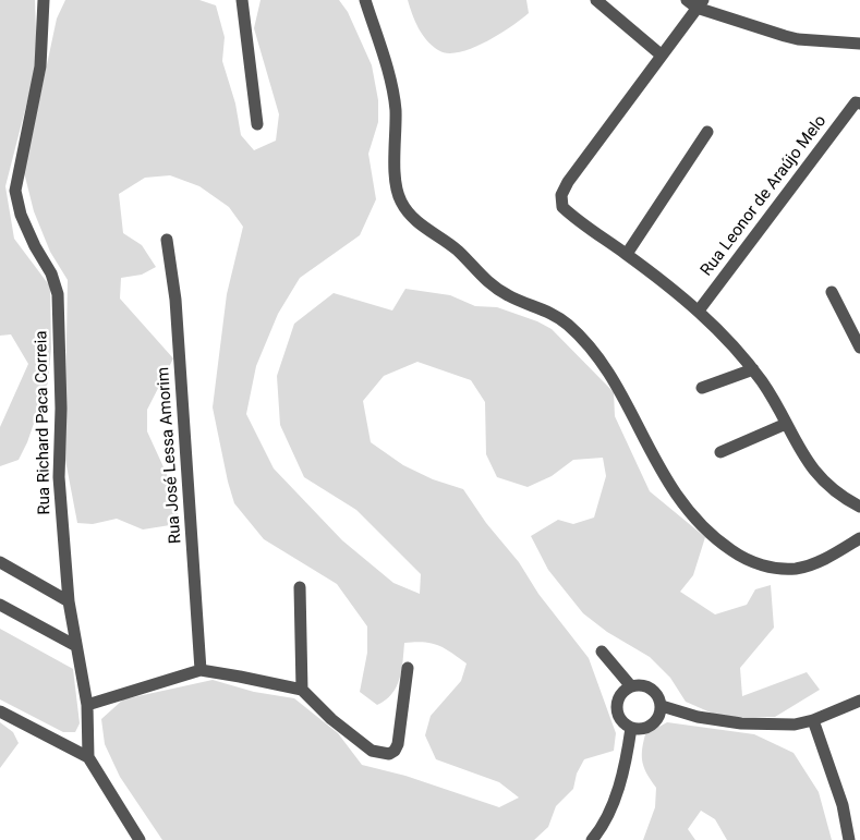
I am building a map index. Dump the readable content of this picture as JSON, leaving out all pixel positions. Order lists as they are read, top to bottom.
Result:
{
  "streets": {
    "street": ["Rua Leonor de Araújo Melo", "Rua Richard Paca Correia", "Rua José Lessa Amorim"]
  }
}
